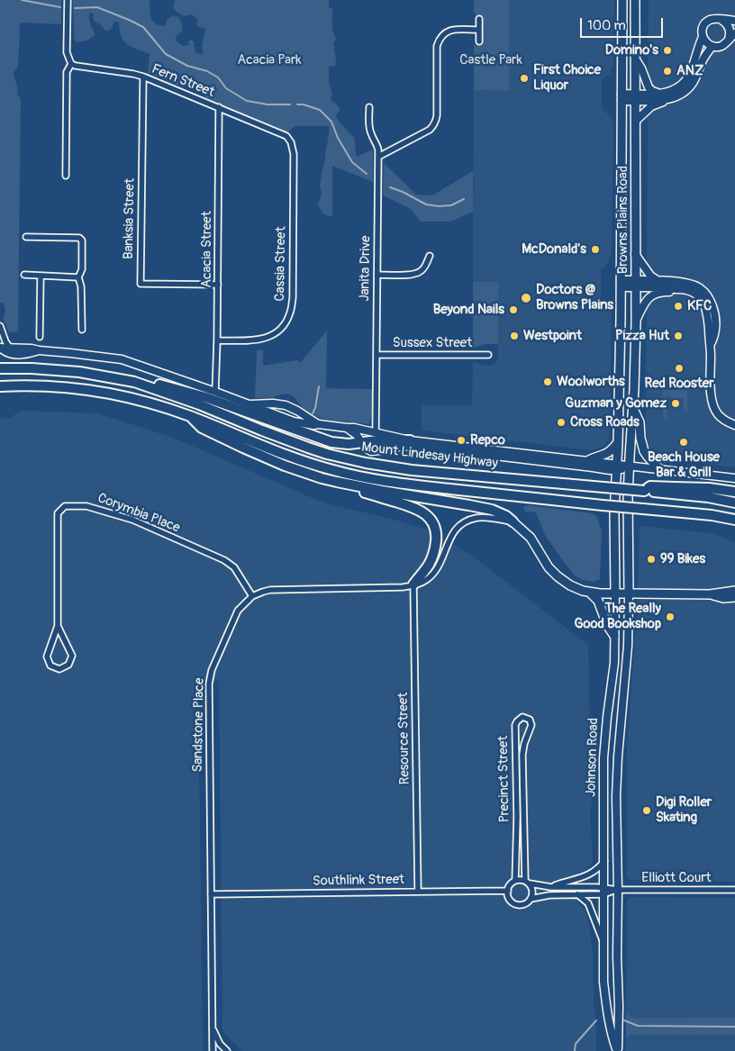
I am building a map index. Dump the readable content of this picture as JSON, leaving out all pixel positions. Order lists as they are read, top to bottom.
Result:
{
  "streets": {
    "highway": ["Mount Lindesay Highway"],
    "main road": ["Browns Plains Road", "Johnson Road"],
    "street": [
      "Fern Street",
      "Banksia Street",
      "Acacia Street",
      "Cassia Street",
      "Janita Drive",
      "Sussex Street",
      "Corymbia Place",
      "Sandstone Place",
      "Resource Street",
      "Precinct Street",
      "Elliott Court",
      "Southlink Street"
    ]
  },
  "crossings": [
    ["Fern Street", "Banksia Street"],
    ["Fern Street", "Acacia Street"],
    ["Fern Street", "Cassia Street"],
    ["Banksia Street", "Acacia Street"],
    ["Browns Plains Road", "Mount Lindesay Highway"],
    ["Browns Plains Road", "Johnson Road"],
    ["Acacia Street", "Cassia Street"],
    ["Acacia Street", "Mount Lindesay Highway"],
    ["Janita Drive", "Sussex Street"],
    ["Janita Drive", "Mount Lindesay Highway"],
    ["Mount Lindesay Highway", "Johnson Road"],
    ["Corymbia Place", "Sandstone Place"],
    ["Sandstone Place", "Southlink Street"],
    ["Resource Street", "Southlink Street"],
    ["Johnson Road", "Elliott Court"],
    ["Precinct Street", "Southlink Street"]
  ],
  "parks": ["Acacia Park", "Castle Park"],
  "places": [
    "Domino's",
    "ANZ",
    "First Choice Liquor",
    "McDonald's",
    "Doctors @ Browns Plains",
    "KFC",
    "Beyond Nails",
    "Westpoint",
    "Pizza Hut",
    "Red Rooster",
    "Woolworths",
    "Guzman y Gomez",
    "Cross Roads",
    "Repco",
    "Beach House Bar & Grill",
    "99 Bikes",
    "The Really Good Bookshop",
    "Digi Roller Skating"
  ],
  "scale_bar": "100 m"
}
